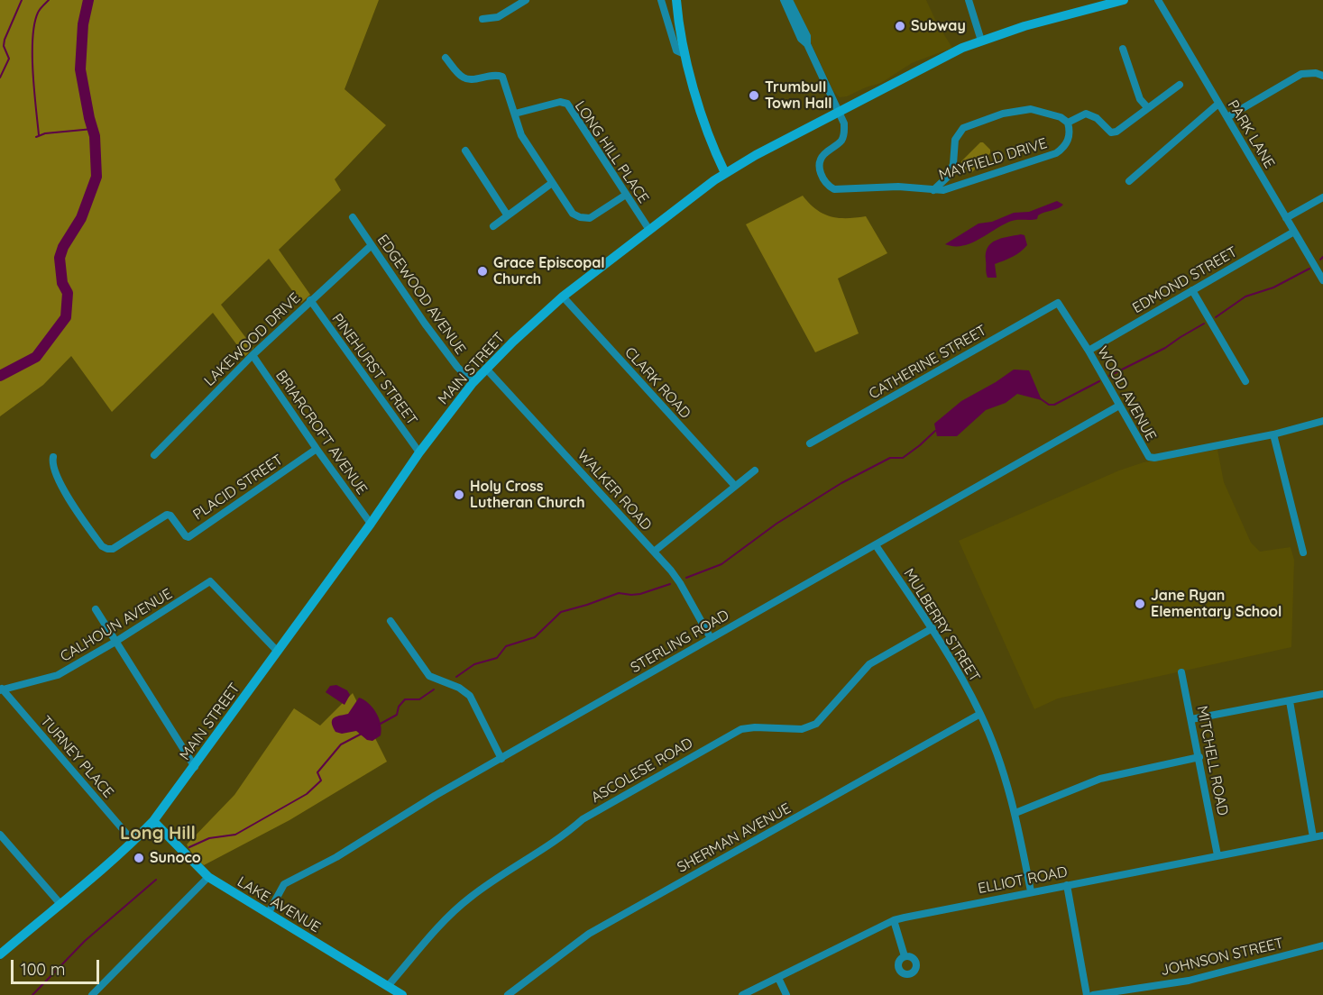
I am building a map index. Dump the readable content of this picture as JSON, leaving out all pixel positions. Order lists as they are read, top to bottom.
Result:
{
  "streets": {
    "main road": ["MAIN STREET", "LAKE AVENUE"],
    "street": [
      "PARK LANE",
      "LONG HILL PLACE",
      "MAYFIELD DRIVE",
      "EDMOND STREET",
      "EDGEWOOD AVENUE",
      "LAKEWOOD DRIVE",
      "CATHERINE STREET",
      "PINEHURST STREET",
      "CLARK ROAD",
      "WOOD AVENUE",
      "BRIARCROFT AVENUE",
      "PLACID STREET",
      "WALKER ROAD",
      "CALHOUN AVENUE",
      "MULBERRY STREET",
      "STERLING ROAD",
      "TURNEY PLACE",
      "MITCHELL ROAD",
      "ASCOLESE ROAD",
      "SHERMAN AVENUE",
      "ELLIOT ROAD",
      "JOHNSON STREET"
    ]
  },
  "crossings": [
    ["PARK LANE", "EDMOND STREET"],
    ["LONG HILL PLACE", "MAIN STREET"],
    ["MAYFIELD DRIVE", "MAIN STREET"],
    ["EDMOND STREET", "WOOD AVENUE"],
    ["EDGEWOOD AVENUE", "LAKEWOOD DRIVE"],
    ["EDGEWOOD AVENUE", "MAIN STREET"],
    ["LAKEWOOD DRIVE", "PINEHURST STREET"],
    ["LAKEWOOD DRIVE", "BRIARCROFT AVENUE"],
    ["CATHERINE STREET", "WOOD AVENUE"],
    ["MAIN STREET", "PINEHURST STREET"],
    ["MAIN STREET", "CLARK ROAD"],
    ["MAIN STREET", "BRIARCROFT AVENUE"],
    ["MAIN STREET", "WALKER ROAD"],
    ["MAIN STREET", "CALHOUN AVENUE"],
    ["MAIN STREET", "TURNEY PLACE"],
    ["MAIN STREET", "LAKE AVENUE"],
    ["WOOD AVENUE", "STERLING ROAD"],
    ["BRIARCROFT AVENUE", "PLACID STREET"],
    ["WALKER ROAD", "STERLING ROAD"],
    ["CALHOUN AVENUE", "TURNEY PLACE"],
    ["MULBERRY STREET", "STERLING ROAD"],
    ["MULBERRY STREET", "ASCOLESE ROAD"],
    ["MULBERRY STREET", "SHERMAN AVENUE"],
    ["MULBERRY STREET", "ELLIOT ROAD"],
    ["STERLING ROAD", "LAKE AVENUE"],
    ["MITCHELL ROAD", "ELLIOT ROAD"],
    ["ASCOLESE ROAD", "LAKE AVENUE"]
  ],
  "districts": ["Long Hill"],
  "places": [
    "Subway",
    "Trumbull Town Hall",
    "Grace Episcopal Church",
    "Holy Cross Lutheran Church",
    "Jane Ryan Elementary School",
    "Sunoco"
  ],
  "scale_bar": "100 m"
}
